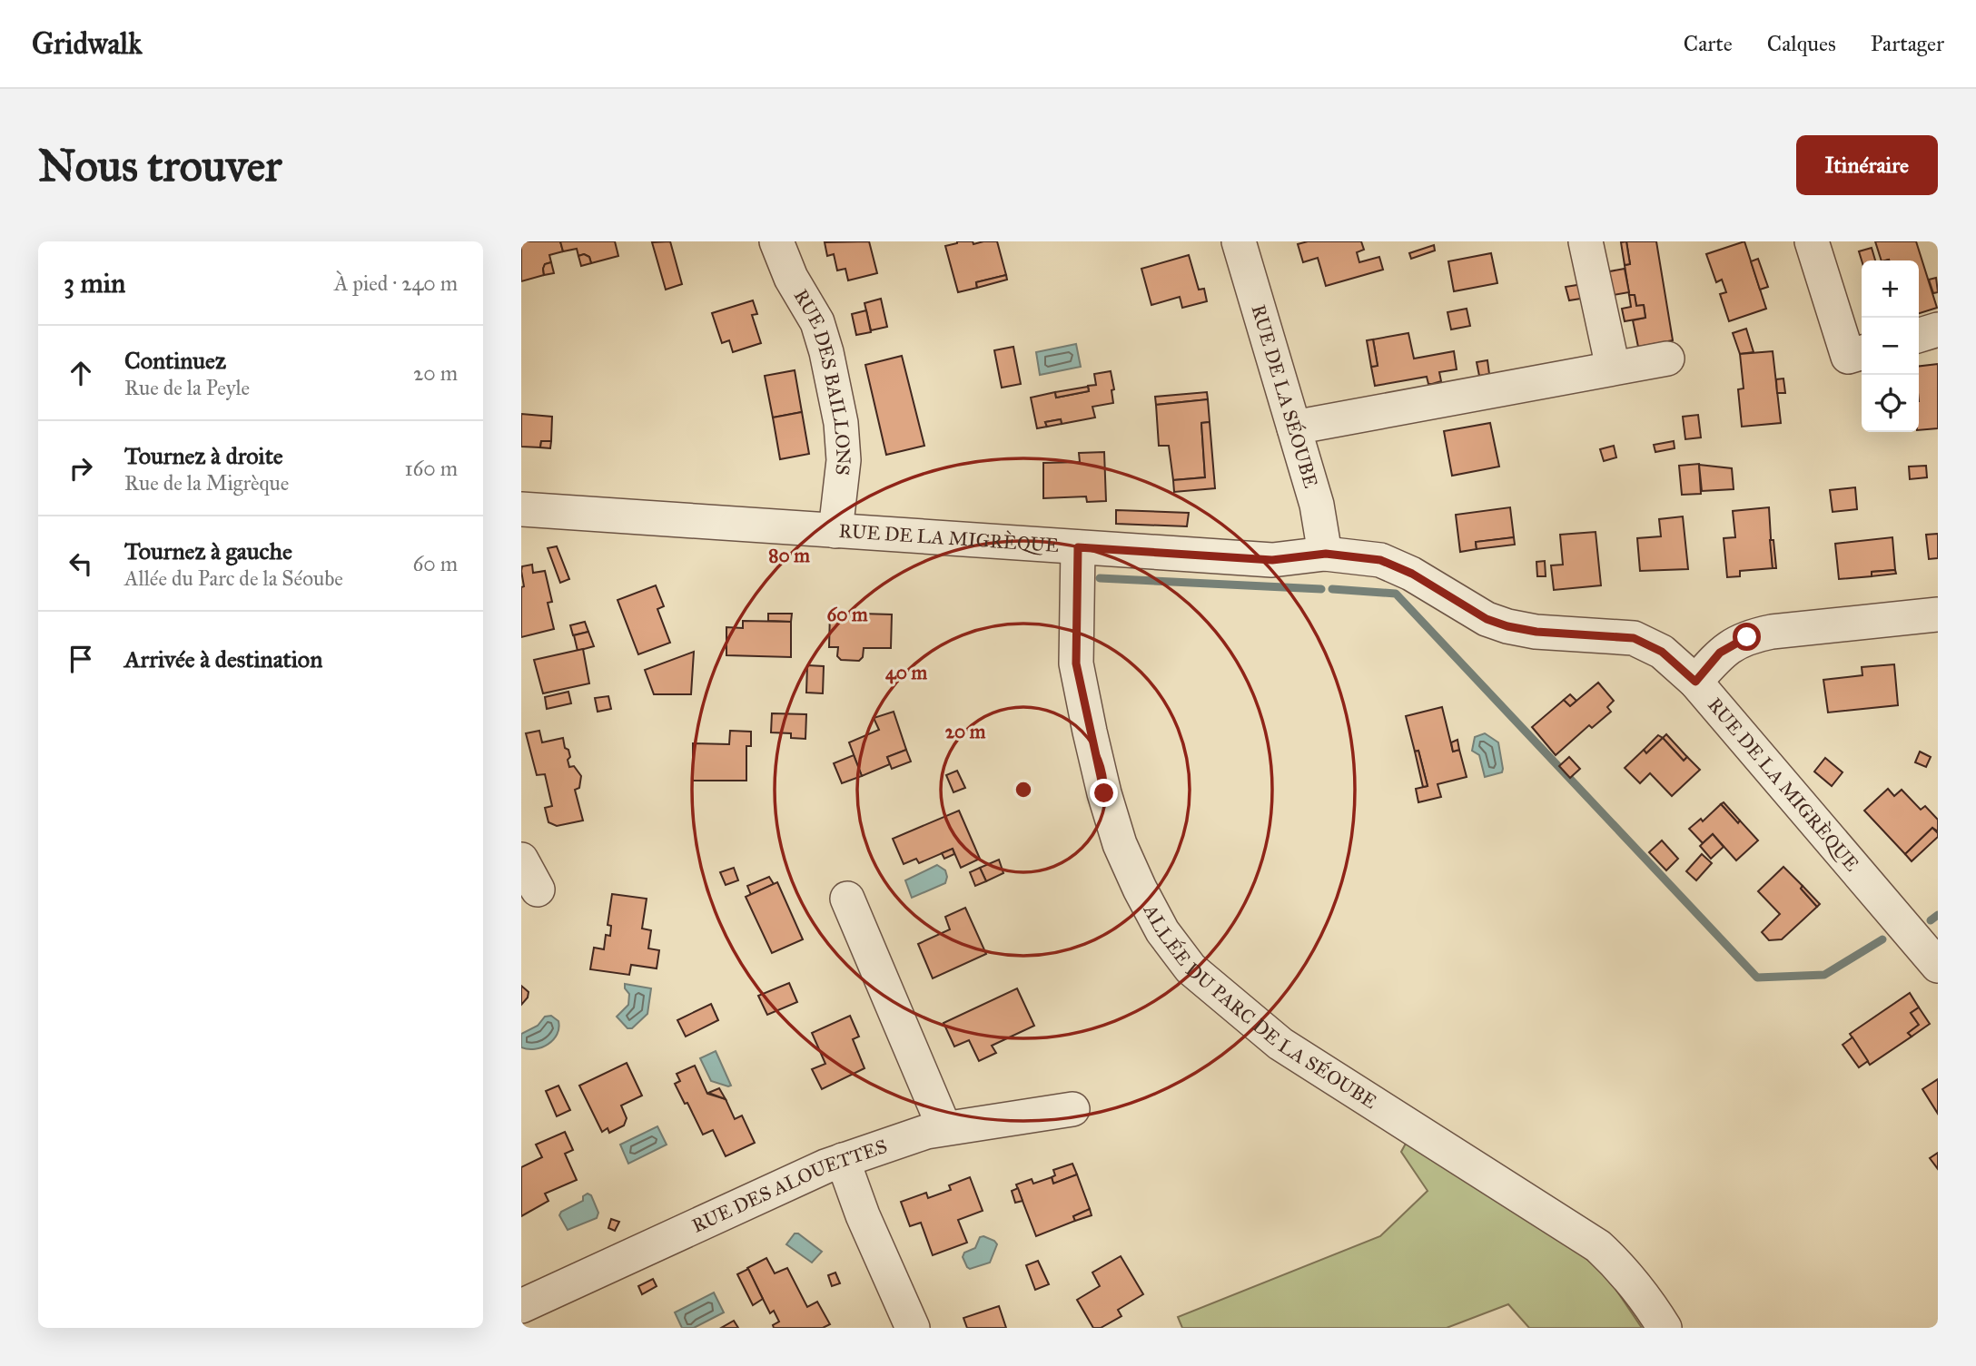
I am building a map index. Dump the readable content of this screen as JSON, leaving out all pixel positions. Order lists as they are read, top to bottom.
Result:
{
  "streets": {
    "street": [
      "RUE DES BAILLONS",
      "RUE DE LA SÉOUBE",
      "RUE DE LA MIGRÈQUE",
      "ALLÉE DU PARC DE LA SÉOUBE",
      "RUE DES ALOUETTES"
    ]
  },
  "crossings": [
    ["RUE DES BAILLONS", "RUE DE LA MIGRÈQUE"],
    ["RUE DE LA SÉOUBE", "RUE DE LA MIGRÈQUE"],
    ["RUE DE LA MIGRÈQUE", "ALLÉE DU PARC DE LA SÉOUBE"]
  ],
  "page": {
    "header": "Gridwalk",
    "nav": ["Carte", "Calques", "Partager"],
    "buttons": "Itinéraire",
    "title": "Nous trouver",
    "heading": ["3 min", "À pied · 240 m"],
    "map_buttons": ["+", "−"],
    "list": [
      ["Continuez", "Rue de la Peyle", "20 m"],
      ["Tournez à droite", "Rue de la Migrèque", "160 m"],
      ["Tournez à gauche", "Allée du Parc de la Séoube", "60 m"],
      "Arrivée à destination"
    ]
  },
  "rings": [
    "80 m",
    "60 m",
    "40 m",
    "20 m"
  ]
}
